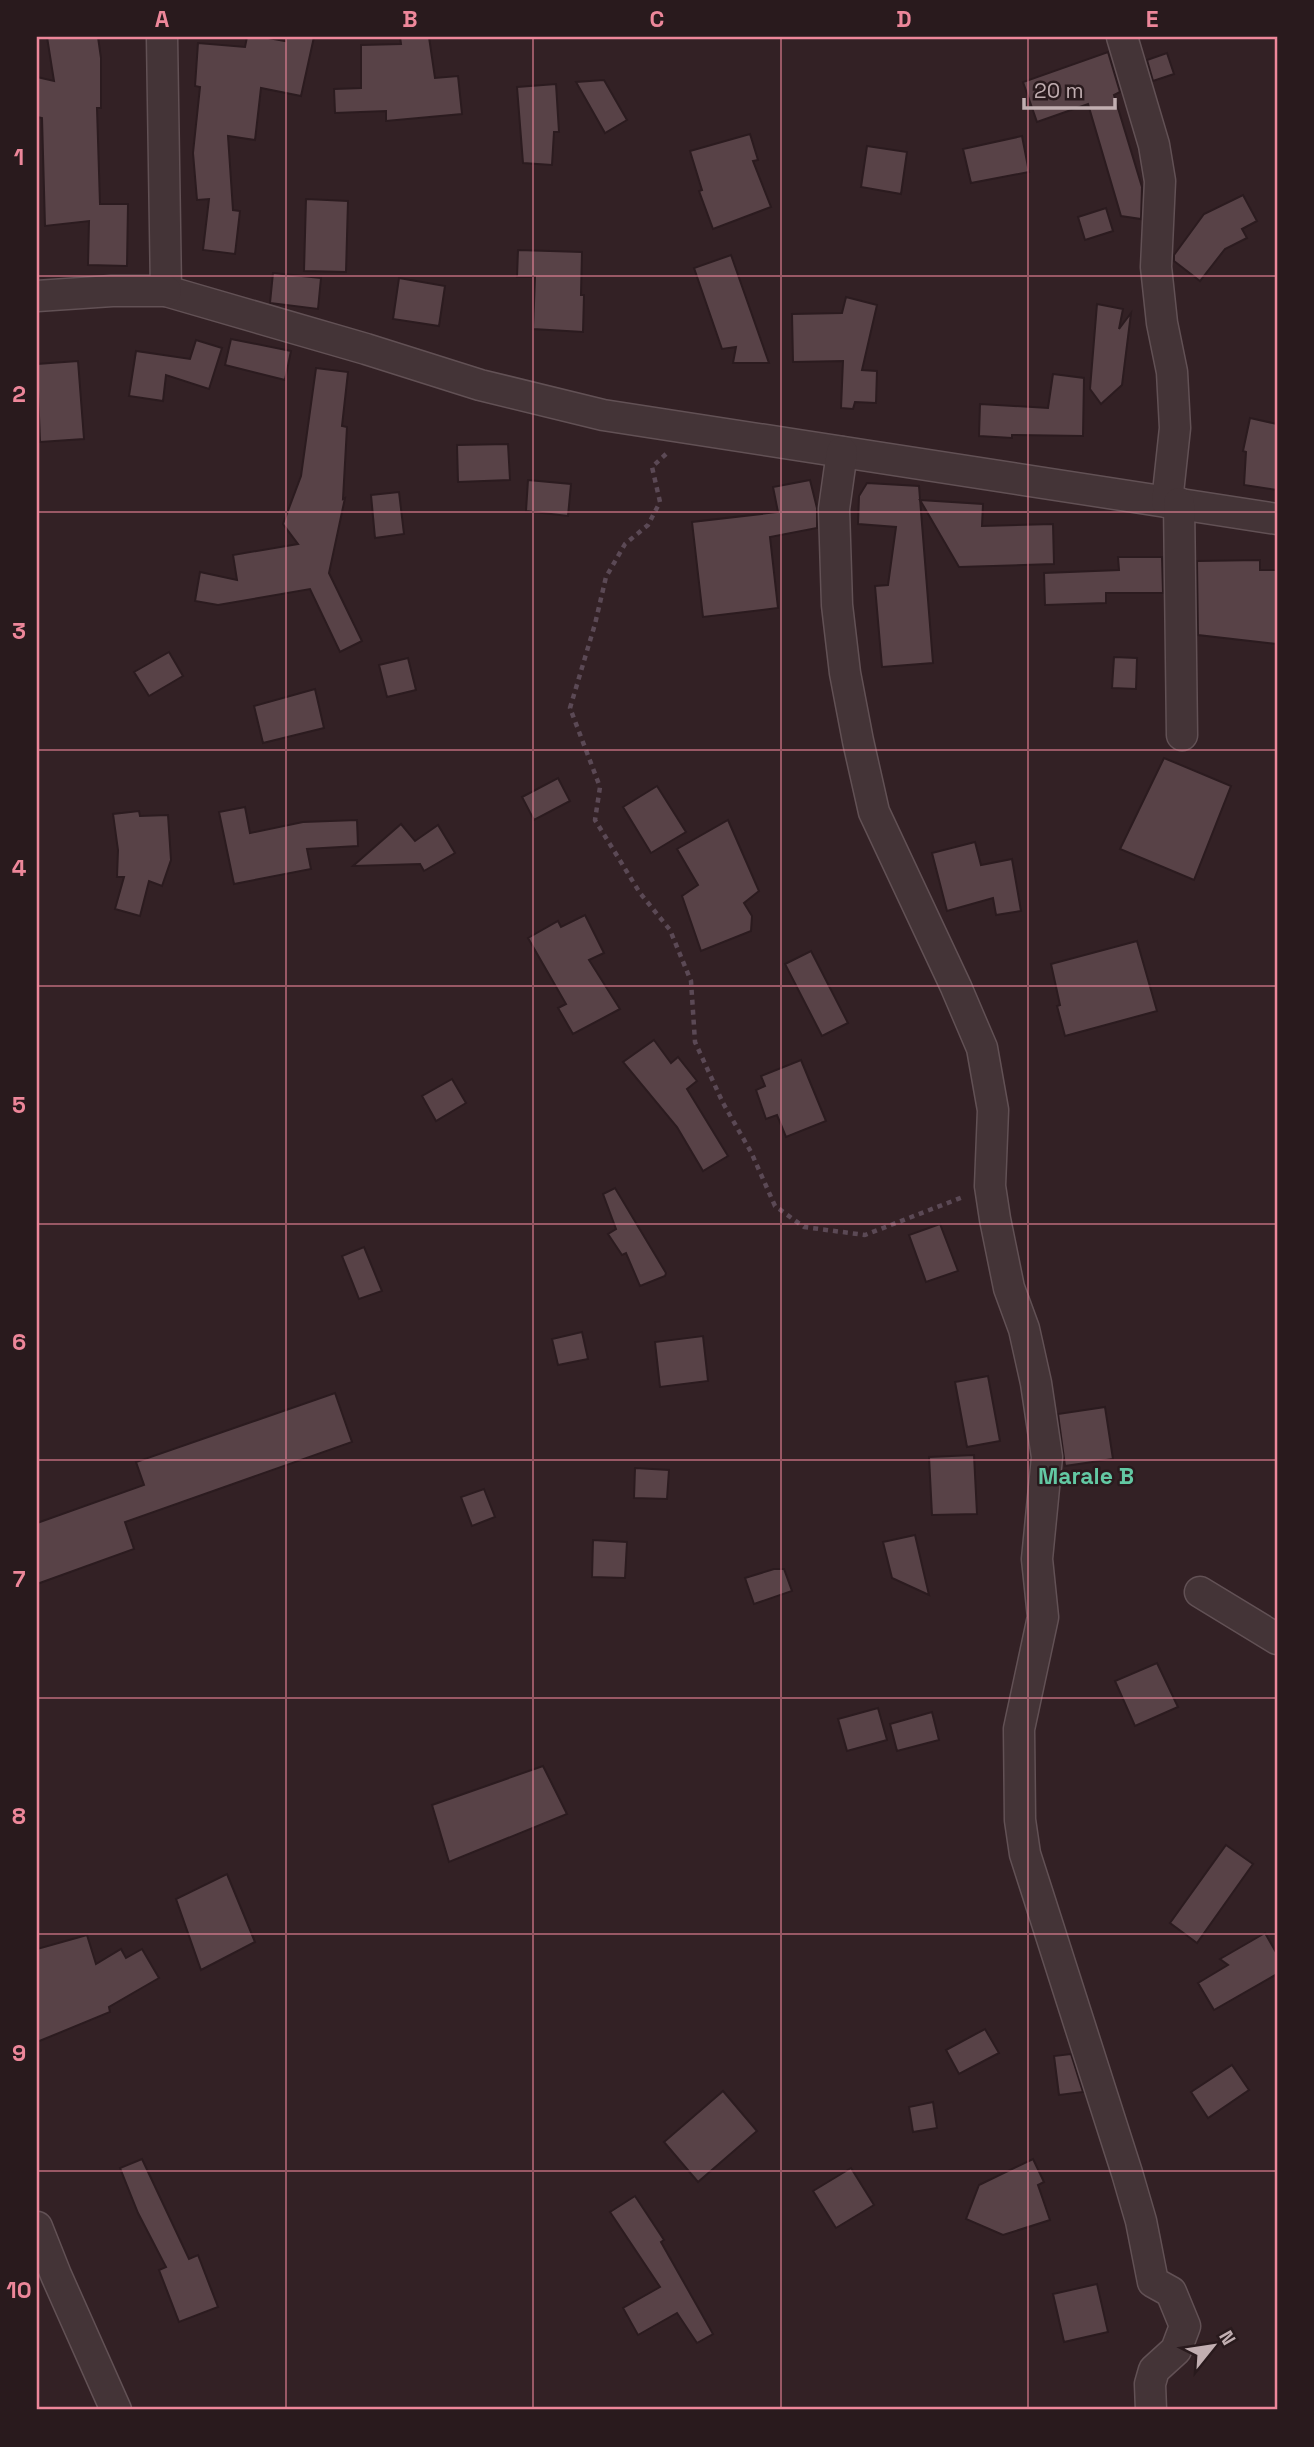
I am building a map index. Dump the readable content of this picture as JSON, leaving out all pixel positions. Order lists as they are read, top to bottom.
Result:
{
  "districts": ["Marale B"],
  "scale_bar": "20 m",
  "north": "top right",
  "grid": {
    "columns": [
      "A",
      "B",
      "C",
      "D",
      "E"
    ],
    "rows": [
      "1",
      "2",
      "3",
      "4",
      "5",
      "6",
      "7",
      "8",
      "9",
      "10"
    ]
  }
}
